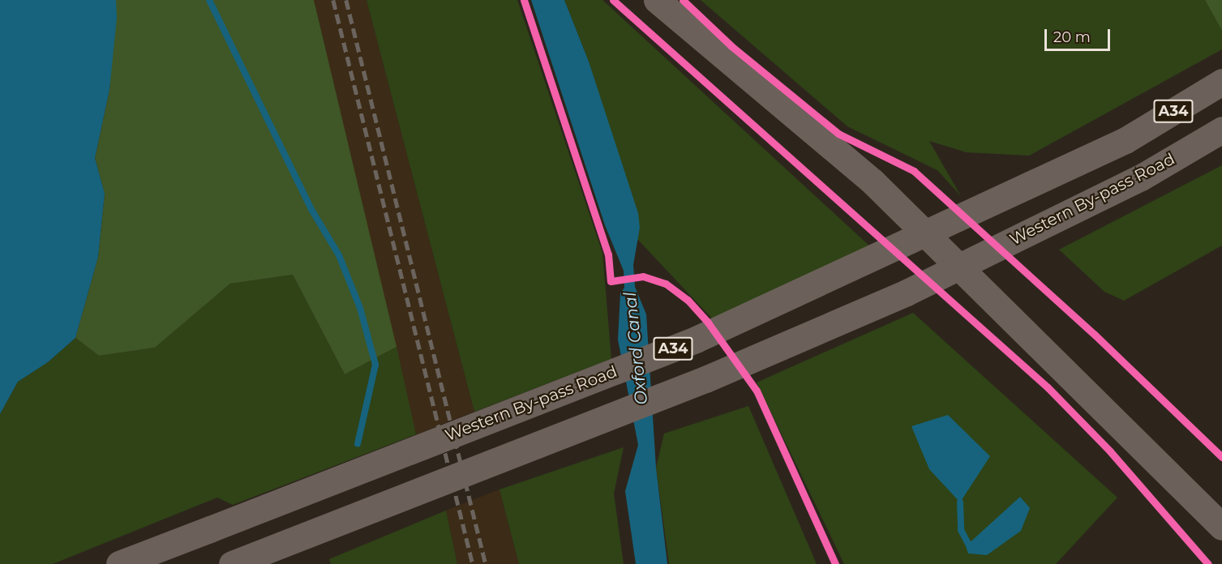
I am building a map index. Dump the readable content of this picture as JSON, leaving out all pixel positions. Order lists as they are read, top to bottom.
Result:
{
  "streets": {
    "highway": ["A34", "Western By-pass Road"]
  },
  "water": ["Oxford Canal"],
  "scale_bar": "20 m"
}
